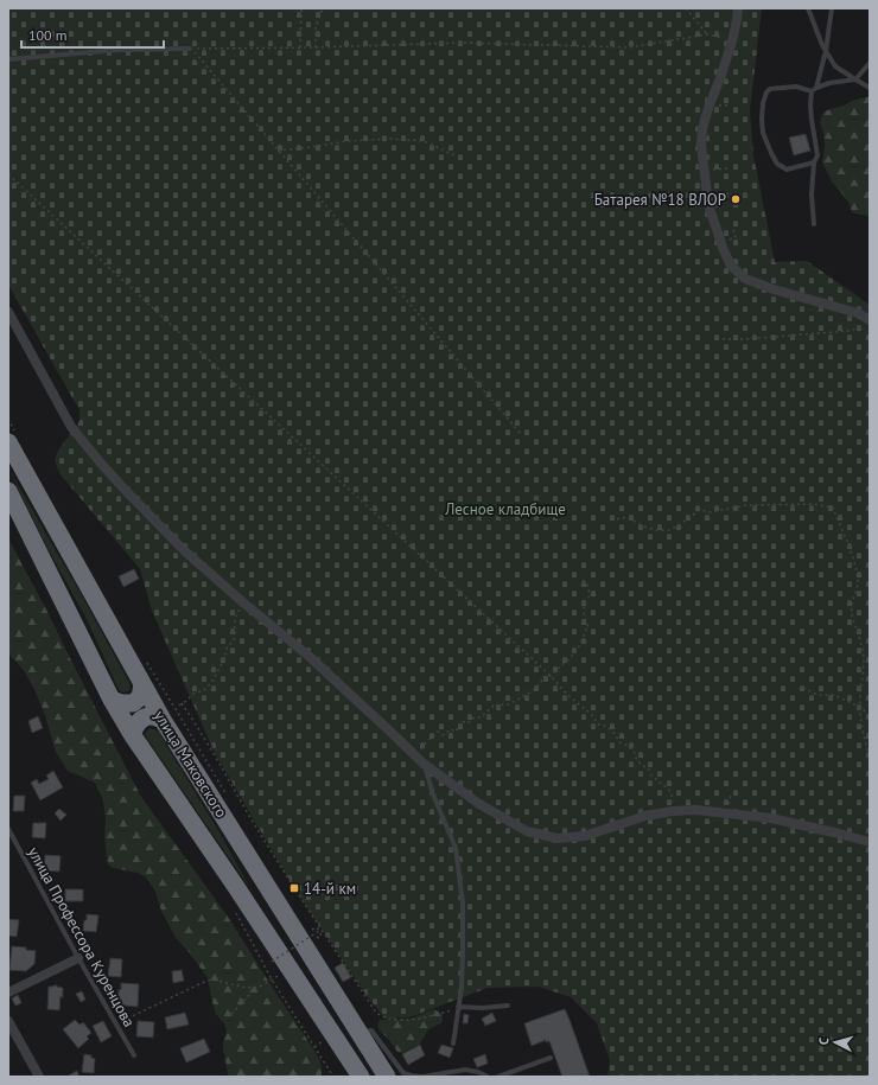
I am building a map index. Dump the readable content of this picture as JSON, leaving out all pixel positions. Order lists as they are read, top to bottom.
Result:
{
  "streets": {
    "highway": ["улица Маковского"],
    "lane": ["улица Профессора Куренцова"]
  },
  "parks": ["Лесное кладбище"],
  "places": {
    "other": ["Батарея №18 ВЛОР"],
    "transit": ["14-й км"]
  },
  "scale_bar": "100 m",
  "north": "left"
}
